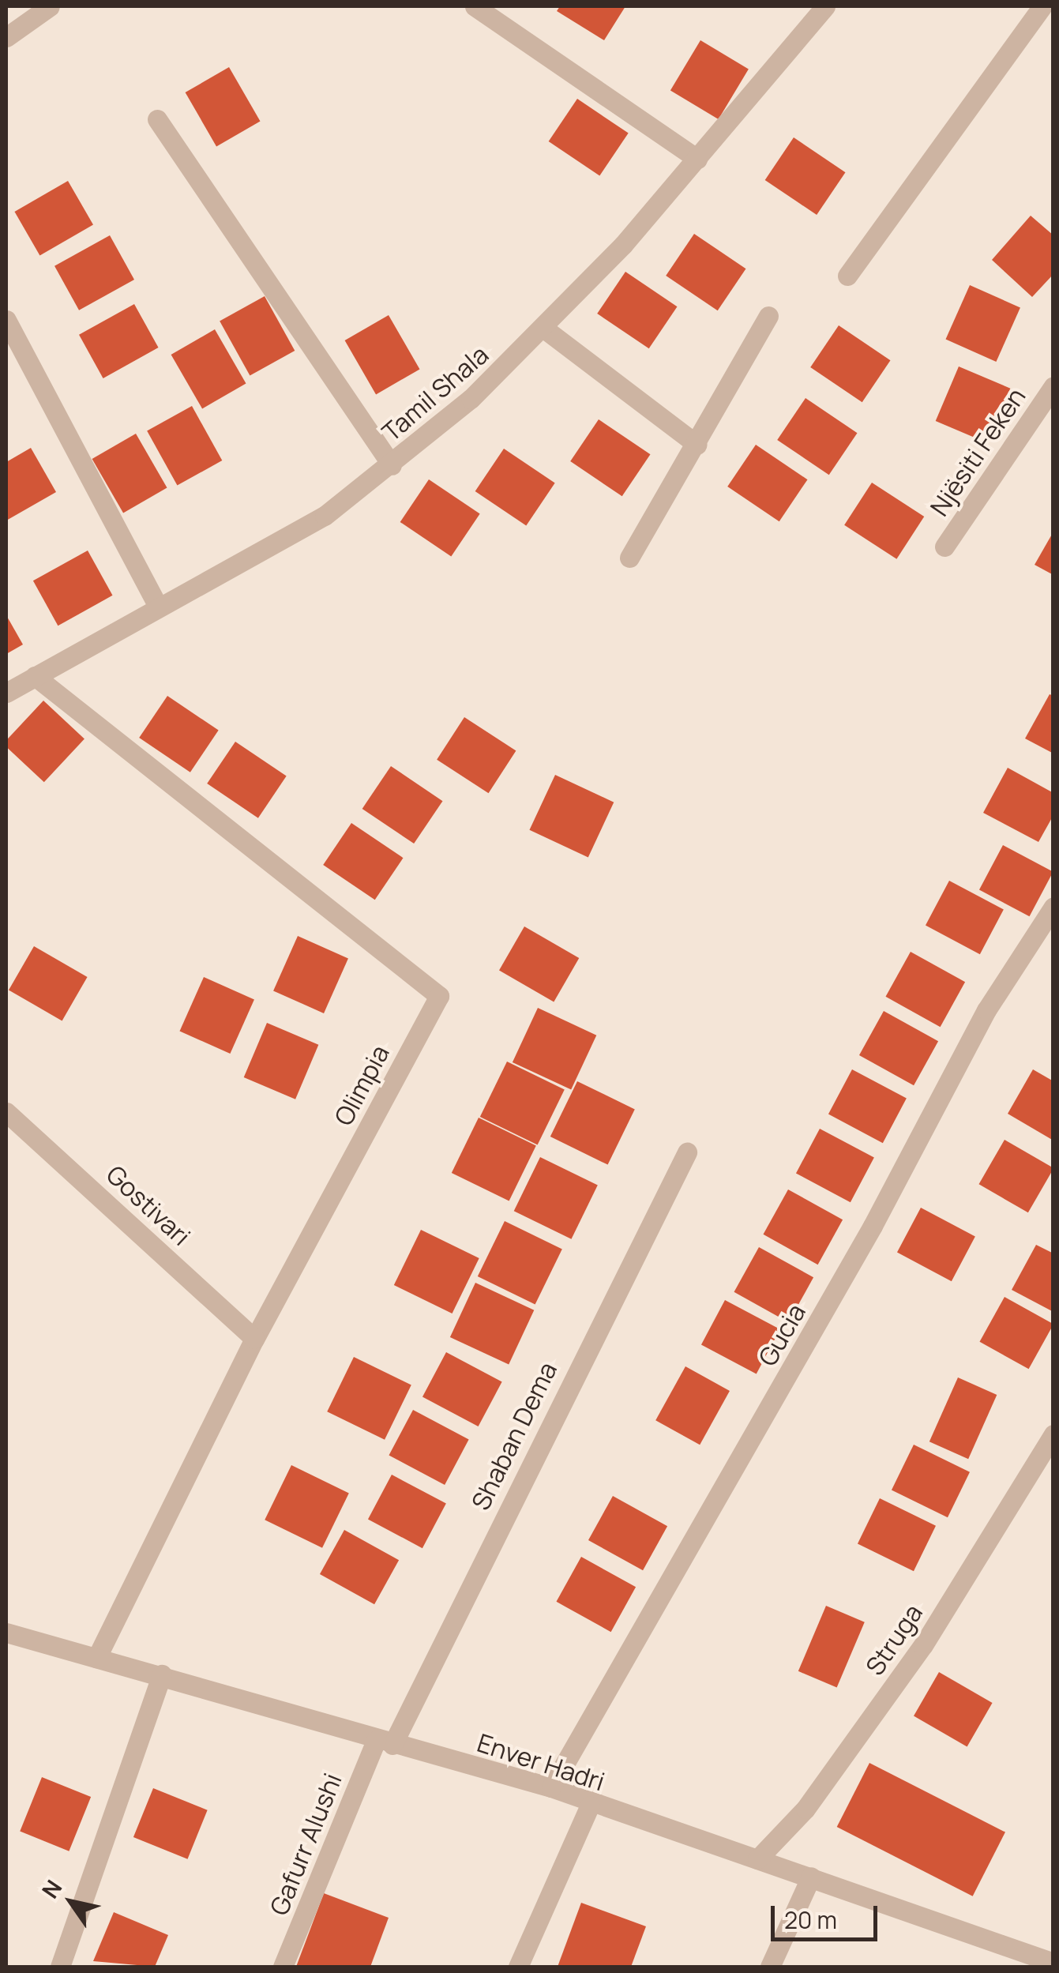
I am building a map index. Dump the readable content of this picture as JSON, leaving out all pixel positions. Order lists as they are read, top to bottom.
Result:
{
  "streets": {
    "street": [
      "Tamil Shala",
      "Njësiti Feken",
      "Olimpia",
      "Gostivari",
      "Gucia",
      "Shaban Dema",
      "Struga",
      "Enver Hadri",
      "Gafurr Alushi"
    ]
  },
  "crossings": [
    ["Tamil Shala", "Olimpia"],
    ["Olimpia", "Gostivari"],
    ["Olimpia", "Enver Hadri"],
    ["Gucia", "Enver Hadri"],
    ["Shaban Dema", "Enver Hadri"],
    ["Shaban Dema", "Gafurr Alushi"],
    ["Struga", "Enver Hadri"],
    ["Enver Hadri", "Gafurr Alushi"]
  ],
  "scale_bar": "20 m",
  "north": "top left"
}
